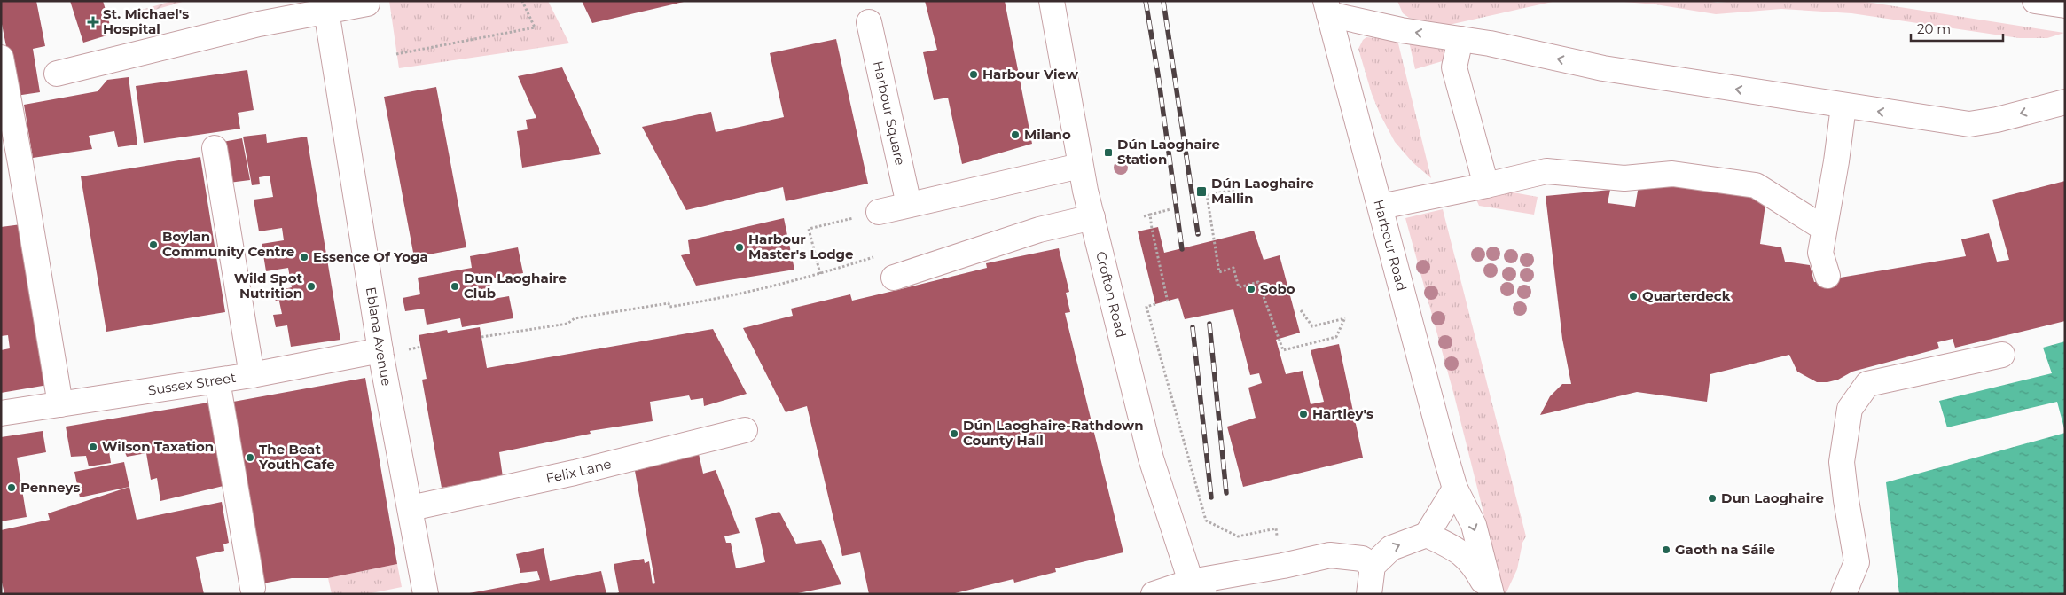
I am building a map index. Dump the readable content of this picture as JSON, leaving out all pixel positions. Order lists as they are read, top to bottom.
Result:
{
  "streets": {
    "main road": [
      "Harbour Square",
      "Harbour Road",
      "Crofton Road",
      "Eblana Avenue",
      "Sussex Street",
      "Felix Lane"
    ]
  },
  "crossings": [
    ["Eblana Avenue", "Sussex Street"],
    ["Eblana Avenue", "Felix Lane"]
  ],
  "places": {
    "health": ["St. Michael's Hospital"],
    "other": [
      "Harbour View",
      "Milano",
      "Boylan Community Centre",
      "Harbour Master's Lodge",
      "Essence Of Yoga",
      "Wild Spot Nutrition",
      "Dun Laoghaire Club",
      "Sobo",
      "Quarterdeck",
      "Hartley's",
      "Dún Laoghaire-Rathdown County Hall",
      "Wilson Taxation",
      "The Beat Youth Cafe",
      "Penneys",
      "Dun Laoghaire",
      "Gaoth na Sáile"
    ],
    "transit": ["Dún Laoghaire Station", "Dún Laoghaire Mallin"]
  },
  "scale_bar": "20 m"
}
